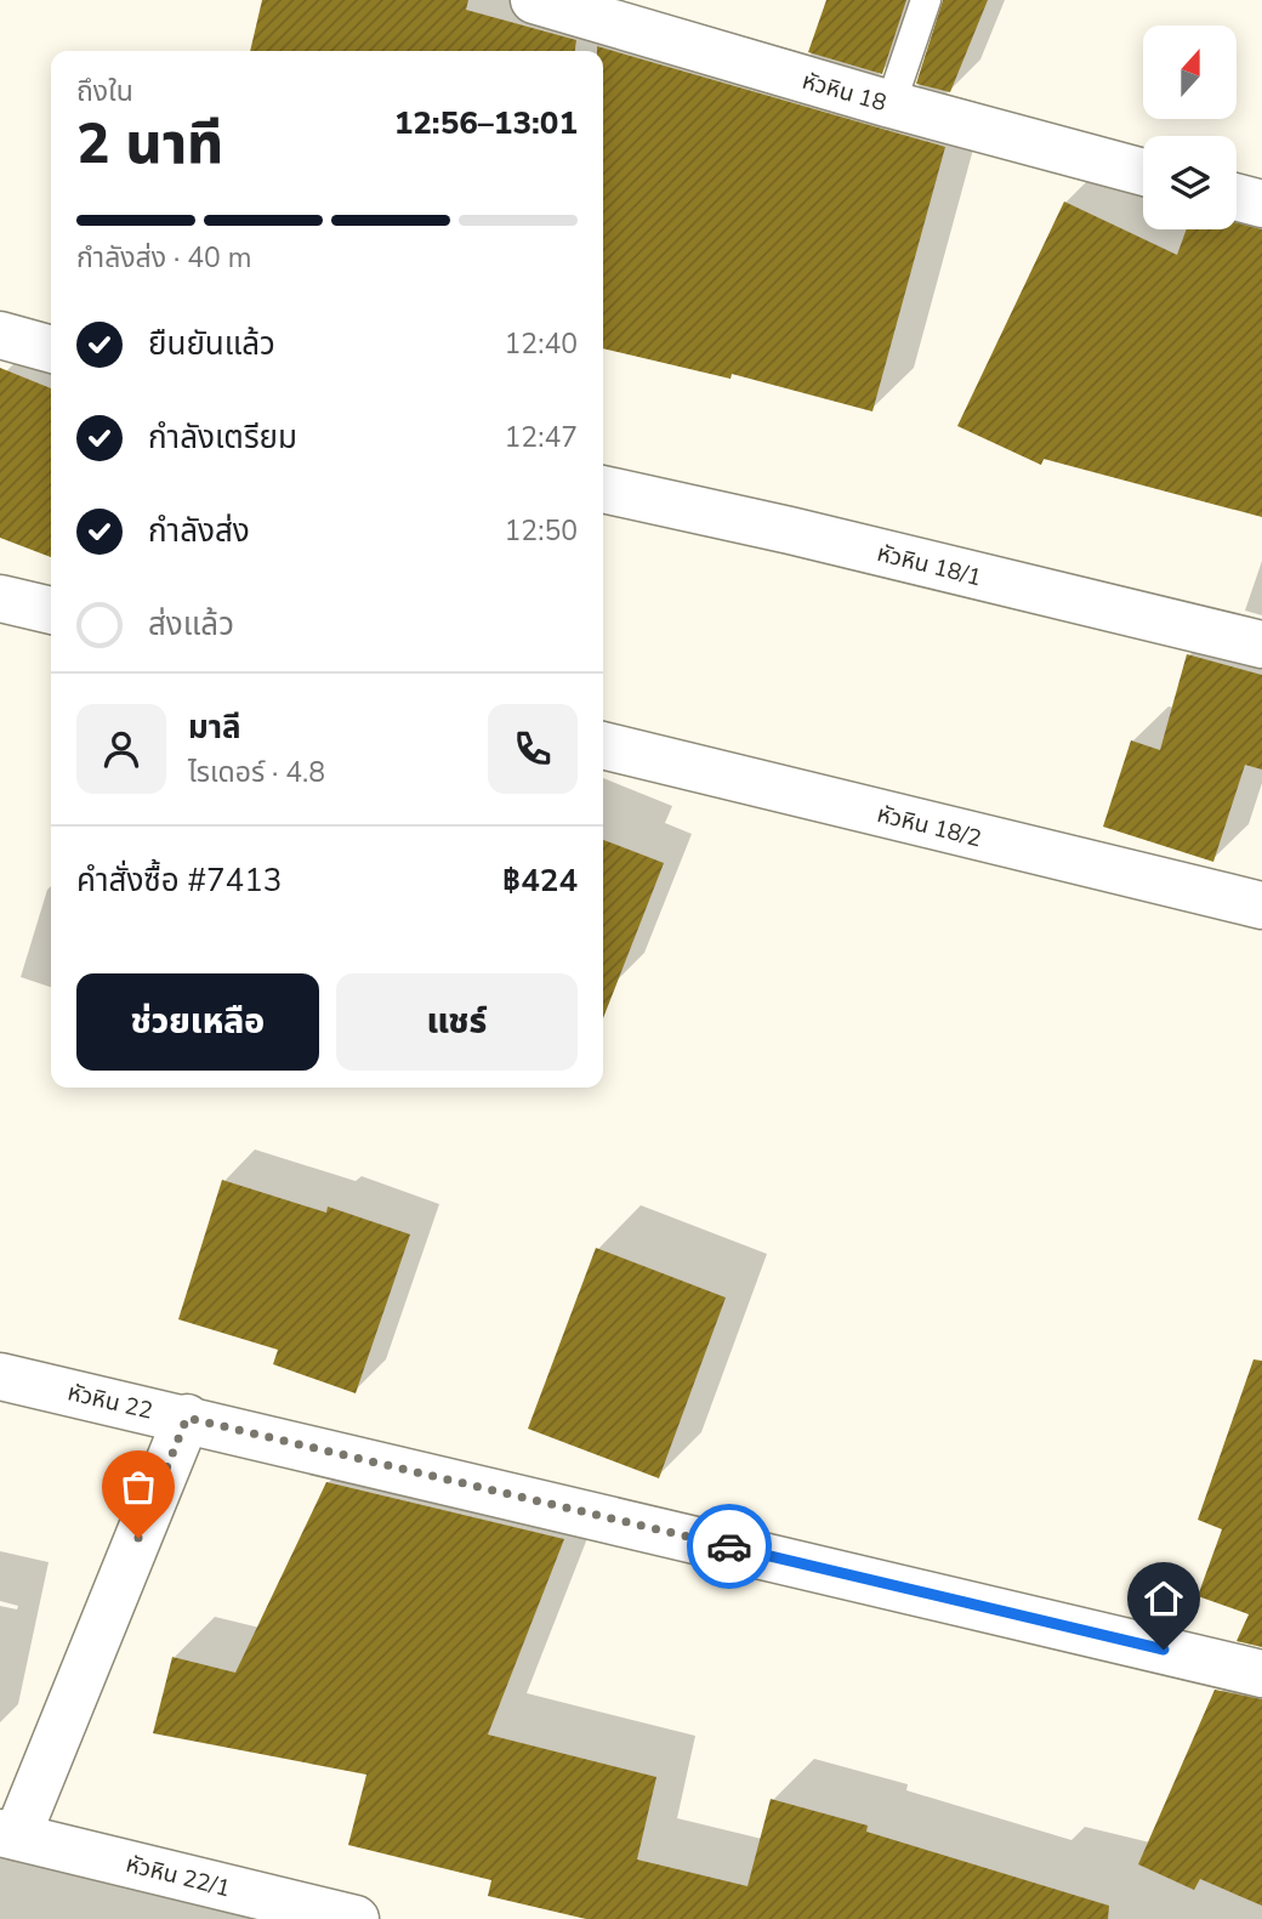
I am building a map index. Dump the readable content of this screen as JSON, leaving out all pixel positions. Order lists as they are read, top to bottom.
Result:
{
  "streets": {
    "street": [
      "หัวหิน 18",
      "หัวหิน 18/1",
      "หัวหิน 18/2",
      "หัวหิน 22",
      "หัวหิน 22/1"
    ]
  },
  "north": "top",
  "page": {
    "heading": ["2 นาที", "ถึงใน", "12:56–13:01"],
    "panel": [
      "มาลี",
      "ไรเดอร์ · 4.8",
      "คำสั่งซื้อ #7413",
      "฿424"
    ],
    "bar": "กำลังส่ง · 40 m",
    "list": [
      ["ยืนยันแล้ว", "12:40"],
      ["กำลังเตรียม", "12:47"],
      ["กำลังส่ง", "12:50"],
      "ส่งแล้ว"
    ],
    "buttons": ["ช่วยเหลือ", "แชร์"]
  }
}
